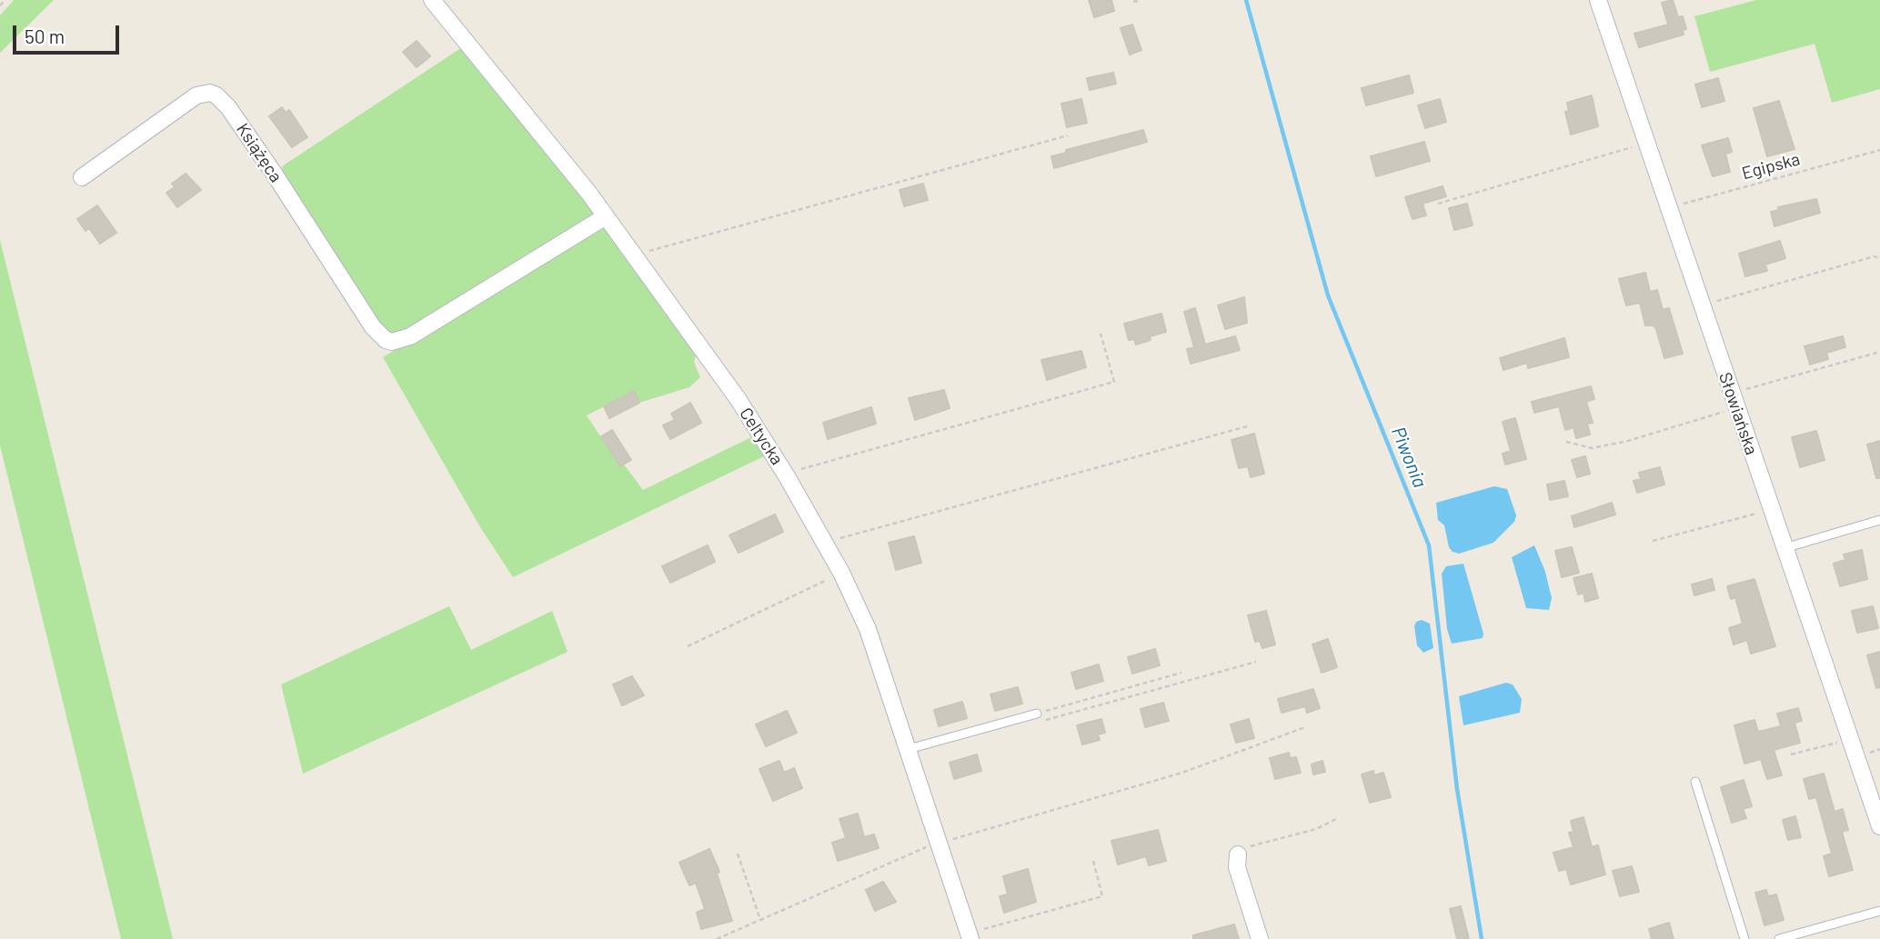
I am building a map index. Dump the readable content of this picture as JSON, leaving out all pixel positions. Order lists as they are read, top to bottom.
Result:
{
  "streets": {
    "street": ["Książęca", "Słowiańska", "Celtycka"],
    "path": ["Egipska"]
  },
  "crossings": [
    ["Książęca", "Celtycka"],
    ["Egipska", "Słowiańska"]
  ],
  "water": ["Piwonia"],
  "scale_bar": "50 m"
}
